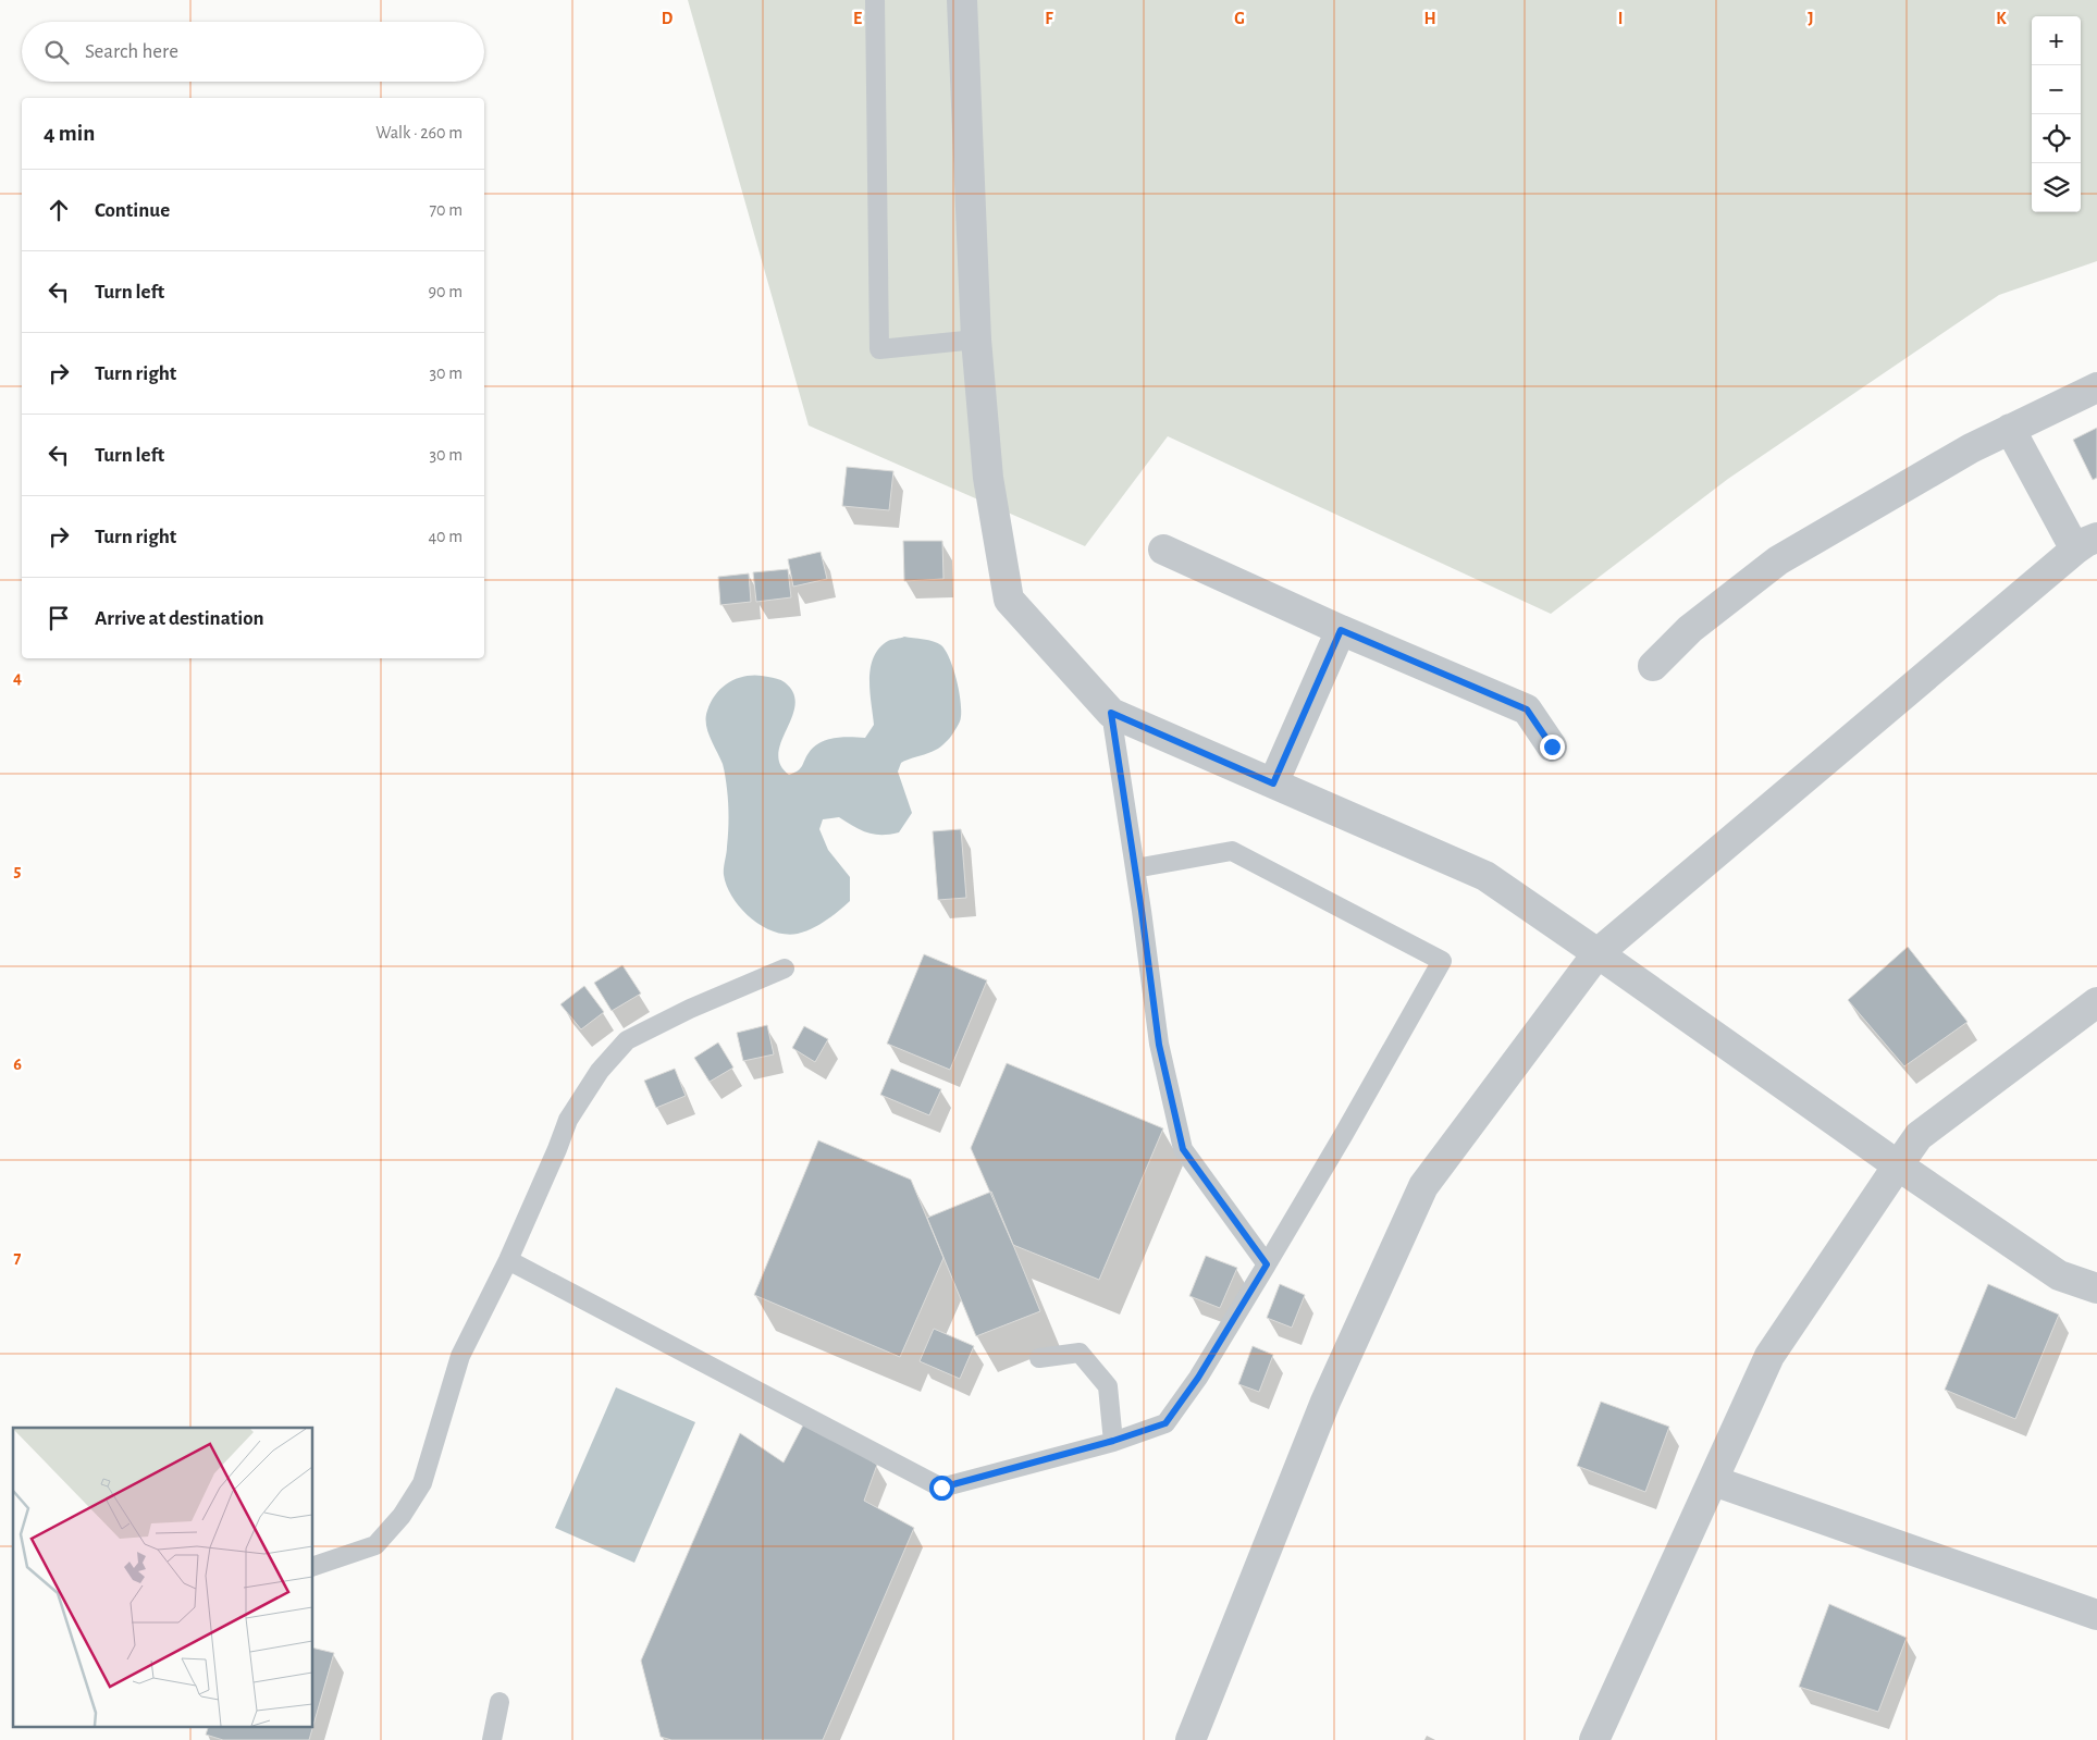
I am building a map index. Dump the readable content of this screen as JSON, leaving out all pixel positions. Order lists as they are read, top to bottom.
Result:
{
  "page": {
    "map_buttons": ["+", "−"],
    "search": "Search here",
    "heading": ["4 min", "Walk · 260 m"],
    "list": [
      ["Continue", "70 m"],
      ["Turn left", "90 m"],
      ["Turn right", "30 m"],
      ["Turn left", "30 m"],
      ["Turn right", "40 m"],
      "Arrive at destination"
    ]
  },
  "grid": {
    "columns": [
      "D",
      "E",
      "F",
      "G",
      "H",
      "I",
      "J",
      "K"
    ],
    "rows": [
      "4",
      "5",
      "6",
      "7"
    ]
  }
}
